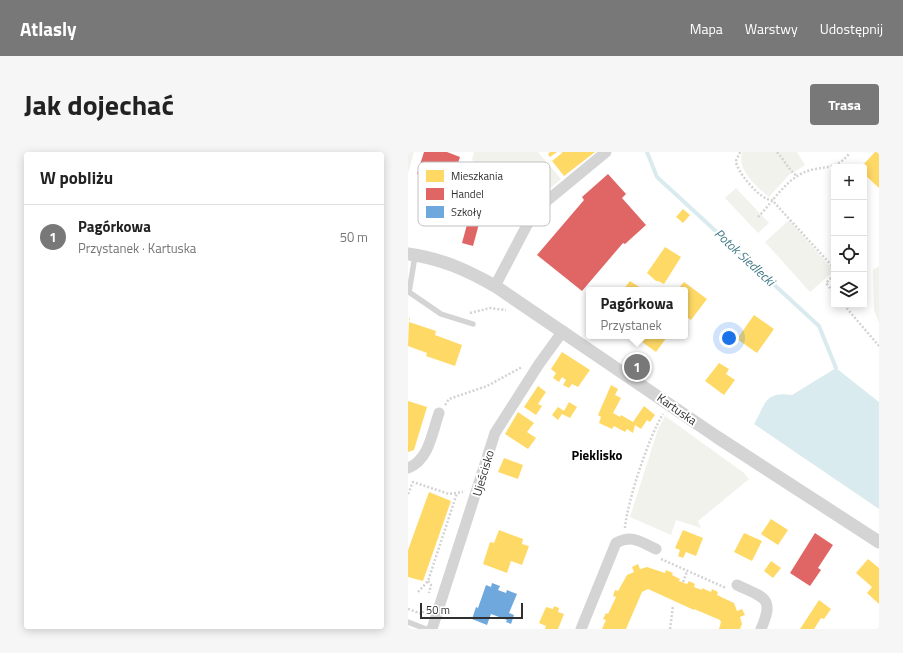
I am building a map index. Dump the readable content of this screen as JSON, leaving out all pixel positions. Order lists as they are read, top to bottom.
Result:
{
  "streets": {
    "street": ["Kartuska", "Ujeścisko"]
  },
  "crossings": [
    ["Kartuska", "Ujeścisko"]
  ],
  "districts": ["Pieklisko"],
  "water": ["Potok Siedlecki"],
  "legend": ["Mieszkania", "Handel", "Szkoły"],
  "scale_bar": "50 m",
  "page": {
    "header": "Atlasly",
    "nav": ["Mapa", "Warstwy", "Udostępnij"],
    "title": "Jak dojechać",
    "buttons": "Trasa",
    "heading": "W pobliżu",
    "map_buttons": ["+", "−"],
    "list": [
      {
        "mark": "1",
        "name": "Pagórkowa",
        "note": "Przystanek · Kartuska",
        "value": "50 m"
      }
    ],
    "popup": ["Pagórkowa", "Przystanek"],
    "pins": "1",
    "scale": "50 m"
  }
}
